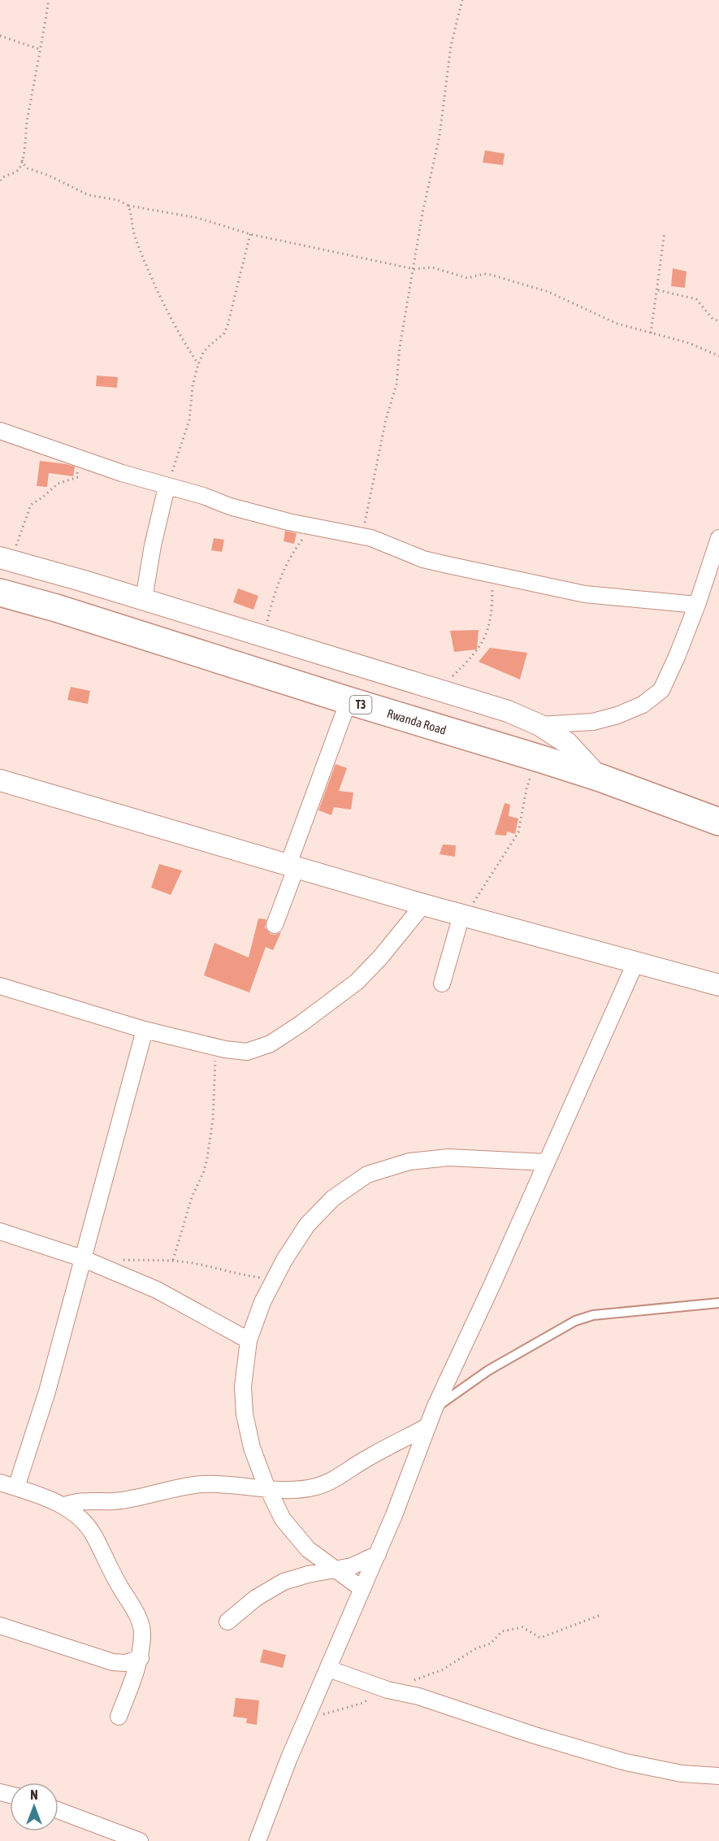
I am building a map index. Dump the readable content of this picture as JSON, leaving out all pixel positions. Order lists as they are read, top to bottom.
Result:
{
  "streets": {
    "highway": ["T3", "Rwanda Road"]
  },
  "north": "top"
}
